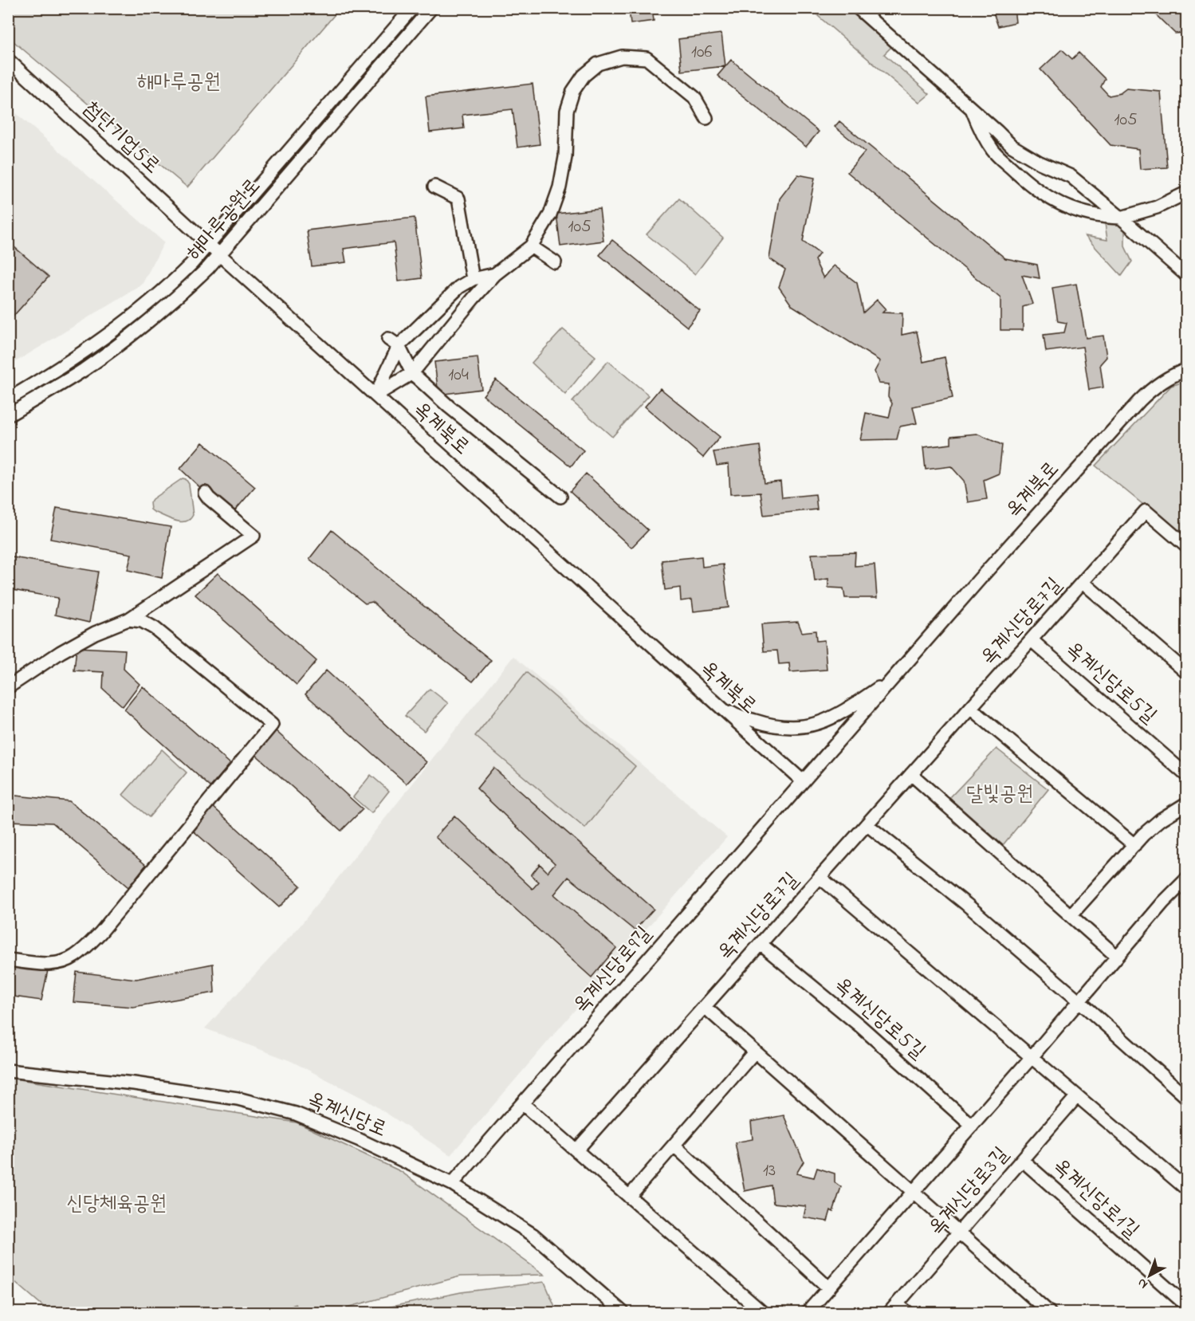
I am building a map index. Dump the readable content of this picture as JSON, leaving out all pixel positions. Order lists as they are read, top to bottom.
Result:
{
  "streets": {
    "street": [
      "첨단기업5로",
      "해마루공원로",
      "옥계북로",
      "옥계신당로7길",
      "옥계신당로5길",
      "옥계신당로9길",
      "옥계신당로",
      "옥계신당로3길",
      "옥계신당로1길"
    ]
  },
  "crossings": [
    ["첨단기업5로", "해마루공원로"],
    ["첨단기업5로", "옥계북로"],
    ["해마루공원로", "옥계북로"],
    ["옥계북로", "옥계신당로9길"],
    ["옥계신당로7길", "옥계신당로5길"],
    ["옥계신당로9길", "옥계신당로"],
    ["옥계신당로3길", "옥계신당로1길"]
  ],
  "parks": ["해마루공원", "달빛공원", "신당체육공원"],
  "house_numbers": [
    "106",
    "105",
    "105",
    "104",
    "13"
  ],
  "north": "bottom left"
}
